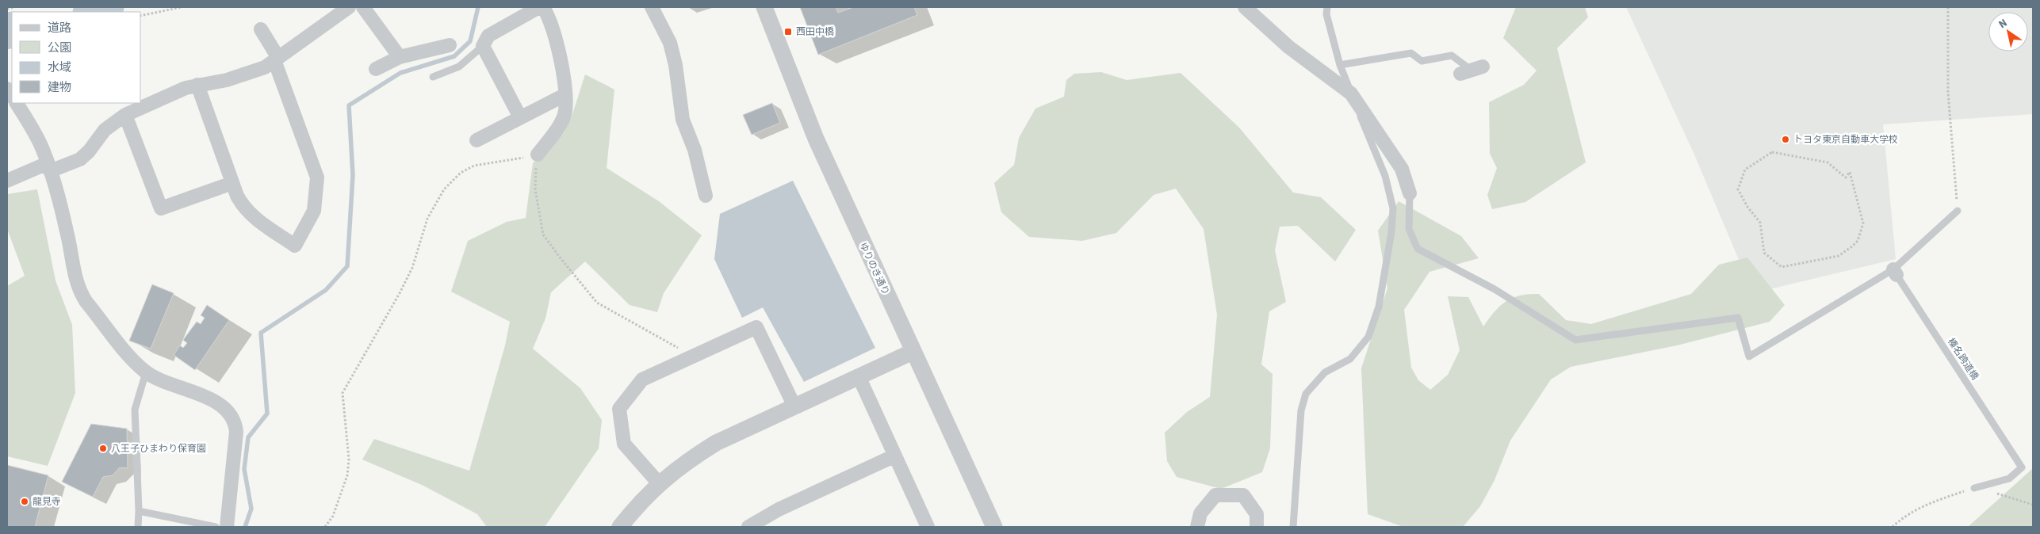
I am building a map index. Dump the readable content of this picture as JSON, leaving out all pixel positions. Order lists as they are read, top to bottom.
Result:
{
  "streets": {
    "street": ["ゆりのき通り"],
    "lane": ["榛名跨道橋"]
  },
  "places": {
    "transit": ["西田中橋"],
    "other": ["トヨタ東京自動車大学校", "八王子ひまわり保育園", "龍見寺"]
  },
  "legend": [
    "道路",
    "公園",
    "水域",
    "建物"
  ],
  "north": "top left"
}
